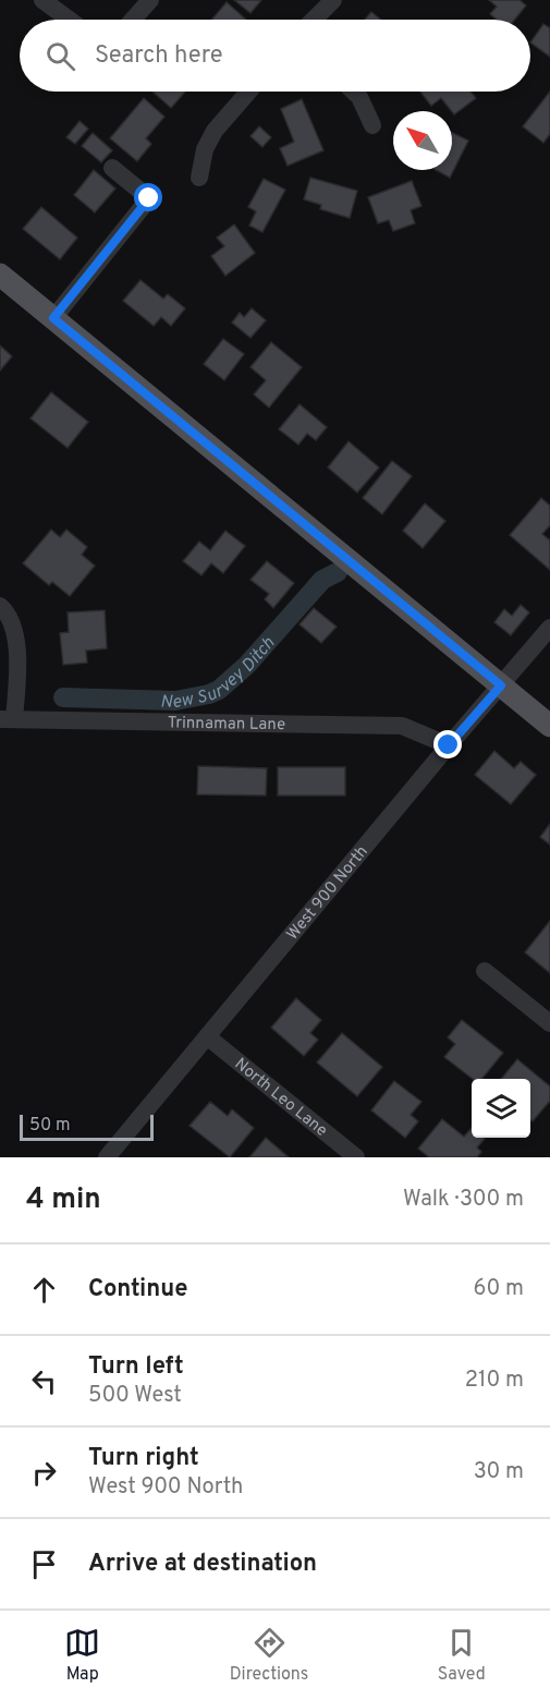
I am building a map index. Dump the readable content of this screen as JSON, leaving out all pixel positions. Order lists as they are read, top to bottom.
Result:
{
  "streets": {
    "street": ["Trinnaman Lane", "West 900 North", "North Leo Lane"]
  },
  "crossings": [
    ["Trinnaman Lane", "West 900 North"],
    ["West 900 North", "North Leo Lane"]
  ],
  "water": ["New Survey Ditch"],
  "scale_bar": "50 m",
  "north": "top left",
  "page": {
    "search": "Search here",
    "scale": "50 m",
    "heading": ["4 min", "Walk · 300 m"],
    "list": [
      ["Continue", "60 m"],
      ["Turn left", "500 West", "210 m"],
      ["Turn right", "West 900 North", "30 m"],
      "Arrive at destination"
    ],
    "nav": ["Map", "Directions", "Saved"]
  }
}
